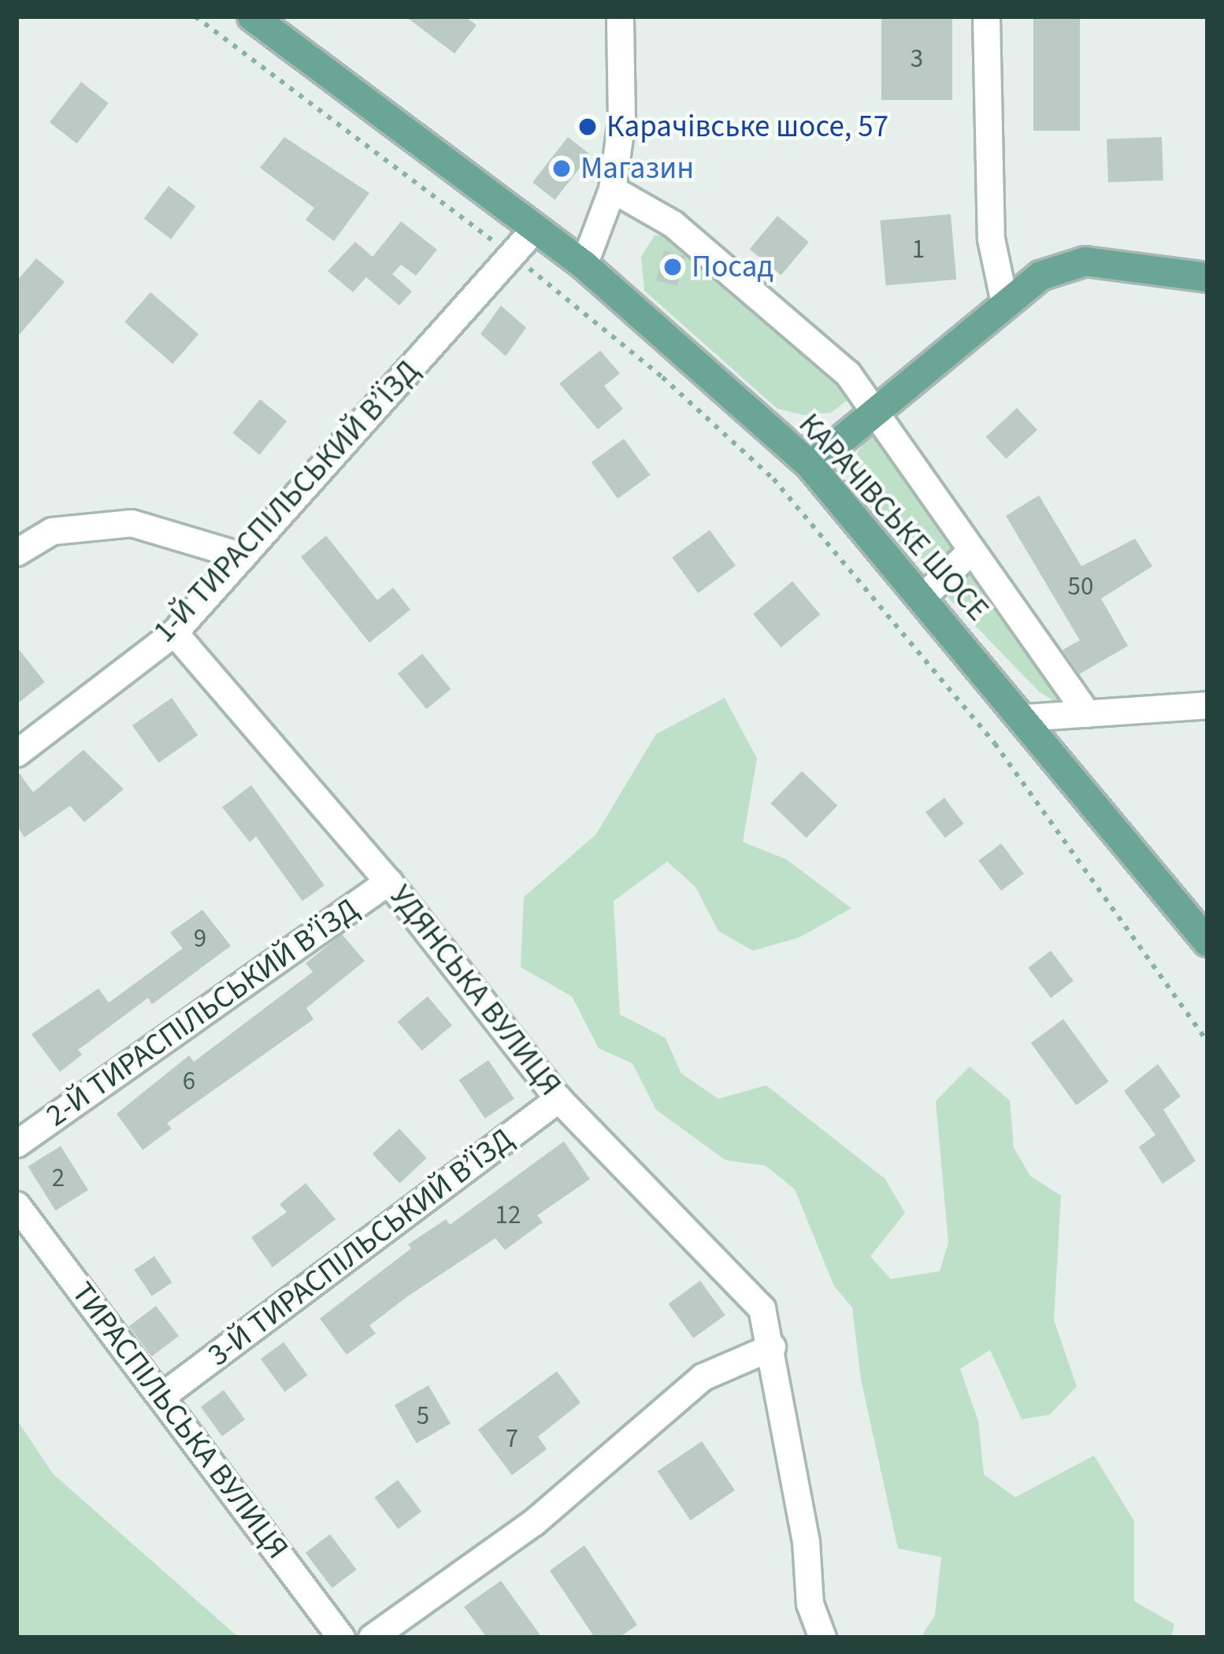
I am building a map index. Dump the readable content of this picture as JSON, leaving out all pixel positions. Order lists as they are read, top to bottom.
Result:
{
  "streets": {
    "main road": ["КАРАЧІВСЬКЕ ШОСЕ"],
    "street": [
      "1-Й ТИРАСПІЛЬСЬКИЙ В’ЇЗД",
      "УДЯНСЬКА ВУЛИЦЯ",
      "2-Й ТИРАСПІЛЬСЬКИЙ В’ЇЗД",
      "3-Й ТИРАСПІЛЬСЬКИЙ В’ЇЗД",
      "ТИРАСПІЛЬСЬКА ВУЛИЦЯ"
    ]
  },
  "crossings": [
    ["1-Й ТИРАСПІЛЬСЬКИЙ В’ЇЗД", "КАРАЧІВСЬКЕ ШОСЕ"],
    ["1-Й ТИРАСПІЛЬСЬКИЙ В’ЇЗД", "УДЯНСЬКА ВУЛИЦЯ"],
    ["УДЯНСЬКА ВУЛИЦЯ", "2-Й ТИРАСПІЛЬСЬКИЙ В’ЇЗД"],
    ["УДЯНСЬКА ВУЛИЦЯ", "3-Й ТИРАСПІЛЬСЬКИЙ В’ЇЗД"],
    ["3-Й ТИРАСПІЛЬСЬКИЙ В’ЇЗД", "ТИРАСПІЛЬСЬКА ВУЛИЦЯ"]
  ],
  "places": ["Карачівське шосе, 57", "Магазин", "Посад"],
  "house_numbers": [
    "3",
    "1",
    "50",
    "9",
    "6",
    "2",
    "12",
    "5",
    "7"
  ]
}
